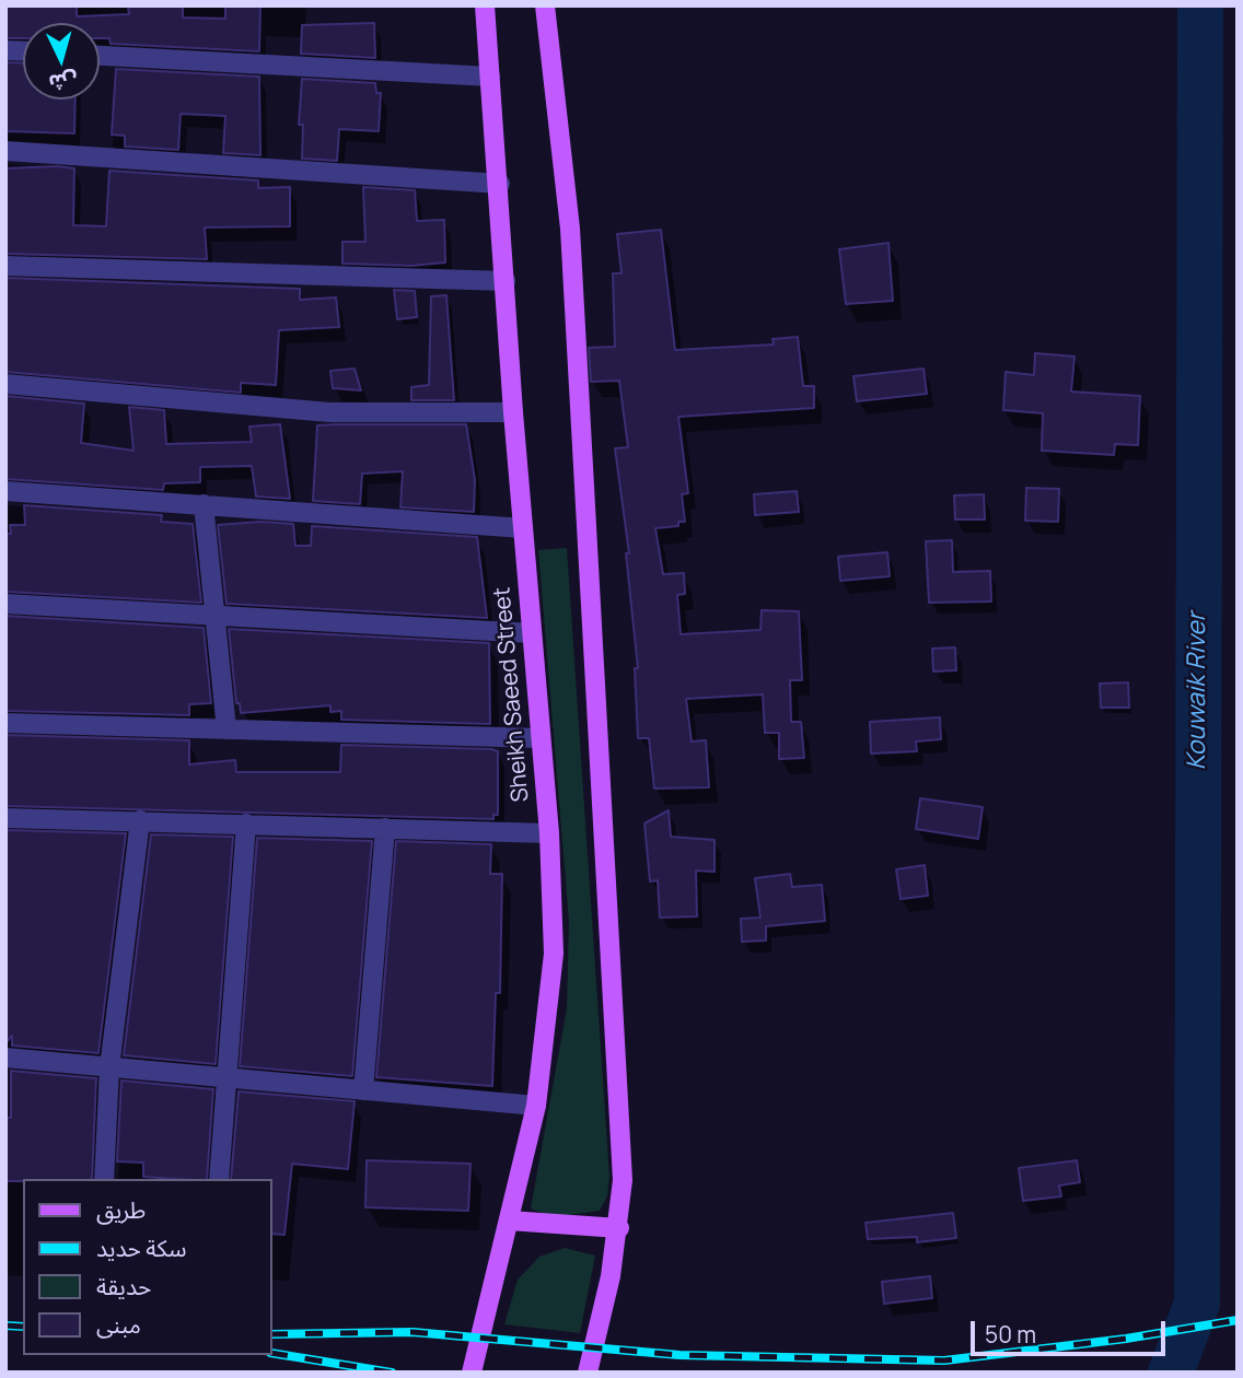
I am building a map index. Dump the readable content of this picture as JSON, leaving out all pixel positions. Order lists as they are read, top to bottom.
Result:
{
  "streets": {
    "main road": ["Sheikh Saeed Street"]
  },
  "water": ["Kouwaik River"],
  "legend": [
    "طريق",
    "سكة حديد",
    "حديقة",
    "مبنى"
  ],
  "scale_bar": "50 m",
  "north": "bottom"
}
